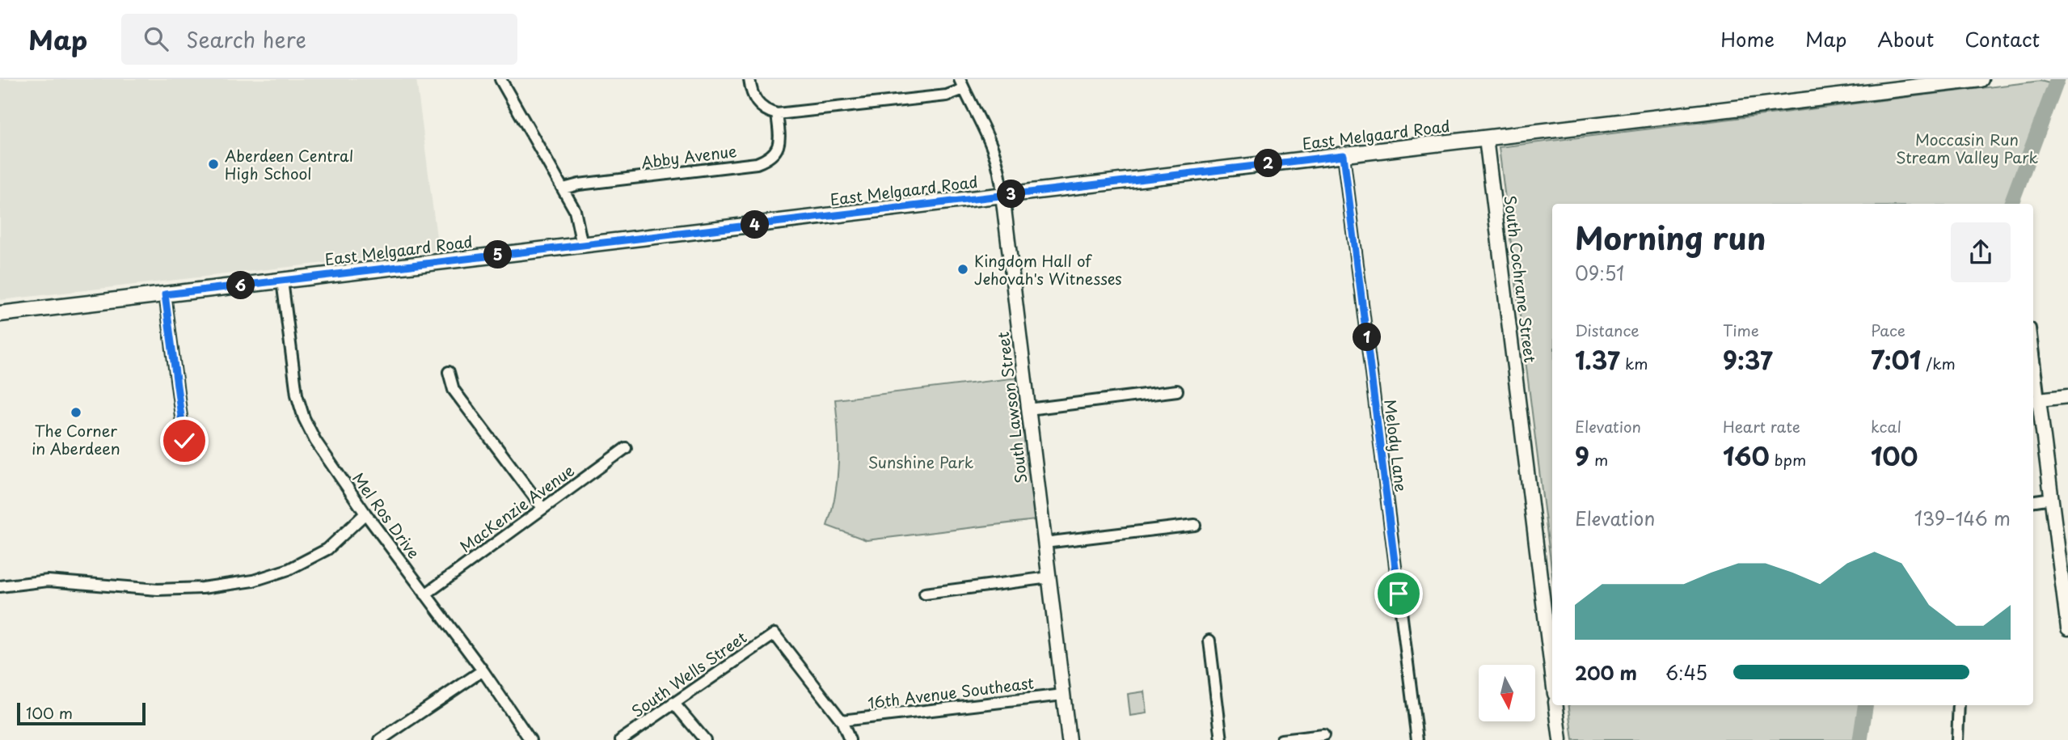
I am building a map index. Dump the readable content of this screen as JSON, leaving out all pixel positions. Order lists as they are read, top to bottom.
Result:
{
  "streets": {
    "main road": ["East Melgaard Road"],
    "street": [
      "Abby Avenue",
      "South Cochrane Street",
      "South Lawson Street",
      "Melody Lane",
      "MacKenzie Avenue",
      "Mel Ros Drive",
      "South Wells Street",
      "16th Avenue Southeast"
    ]
  },
  "crossings": [
    ["East Melgaard Road", "South Cochrane Street"],
    ["East Melgaard Road", "South Lawson Street"],
    ["East Melgaard Road", "Melody Lane"],
    ["East Melgaard Road", "Mel Ros Drive"],
    ["South Lawson Street", "16th Avenue Southeast"],
    ["MacKenzie Avenue", "Mel Ros Drive"],
    ["South Wells Street", "16th Avenue Southeast"]
  ],
  "parks": ["Moccasin Run Stream Valley Park", "Sunshine Park"],
  "places": ["Aberdeen Central High School", "Kingdom Hall of Jehovah's Witnesses", "The Corner in Aberdeen"],
  "scale_bar": "100 m",
  "north": "bottom",
  "page": {
    "header": "Map",
    "search": "Search here",
    "nav": [
      "Home",
      "Map",
      "About",
      "Contact"
    ],
    "pins": [
      "2",
      "3",
      "4",
      "5",
      "6",
      "1"
    ],
    "heading": ["Morning run", "09:51"],
    "stats": [
      ["Distance", "1.37 km"],
      ["Time", "9:37"],
      ["Pace", "7:01 /km"],
      ["Elevation", "9 m"],
      ["Heart rate", "160 bpm"],
      ["kcal", "100"]
    ],
    "chart": ["Elevation", "139–146 m"],
    "list": [
      {
        "name": "200 m",
        "note": "6:45"
      }
    ],
    "scale": "100 m"
  }
}
